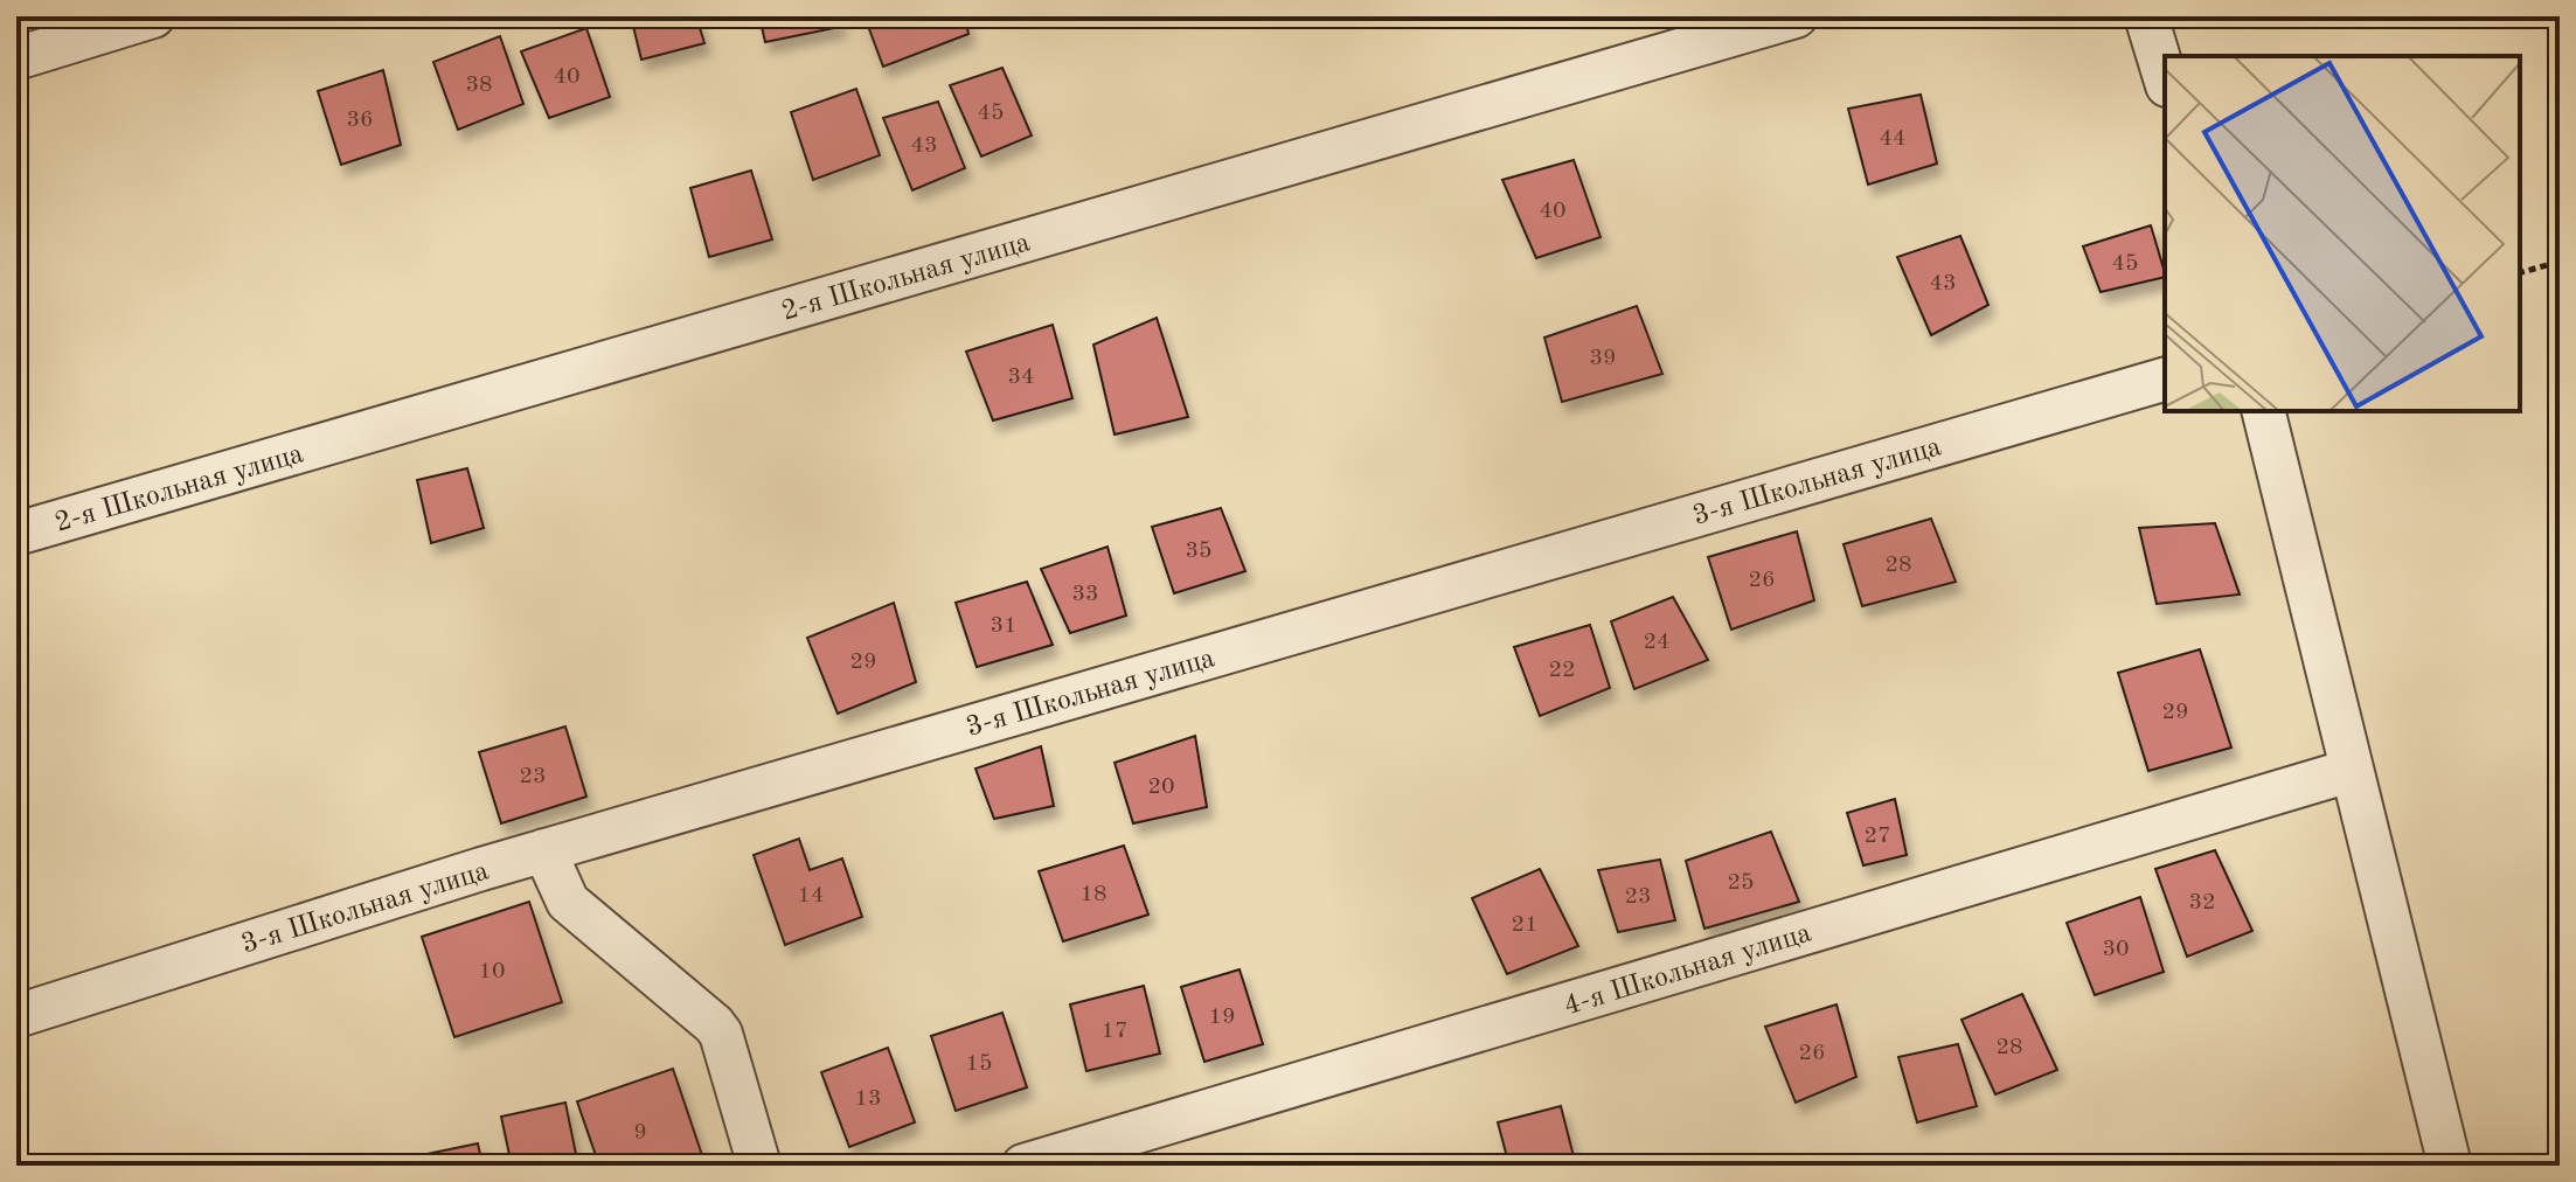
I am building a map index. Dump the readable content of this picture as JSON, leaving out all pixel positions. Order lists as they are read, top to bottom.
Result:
{
  "streets": {
    "street": ["2-я Школьная улица", "3-я Школьная улица", "4-я Школьная улица"]
  },
  "house_numbers": [
    "40",
    "38",
    "45",
    "36",
    "44",
    "43",
    "40",
    "45",
    "43",
    "39",
    "34",
    "35",
    "28",
    "26",
    "33",
    "31",
    "24",
    "29",
    "22",
    "29",
    "23",
    "20",
    "27",
    "25",
    "18",
    "14",
    "23",
    "32",
    "21",
    "30",
    "10",
    "19",
    "17",
    "28",
    "26",
    "15",
    "13",
    "9"
  ]
}
